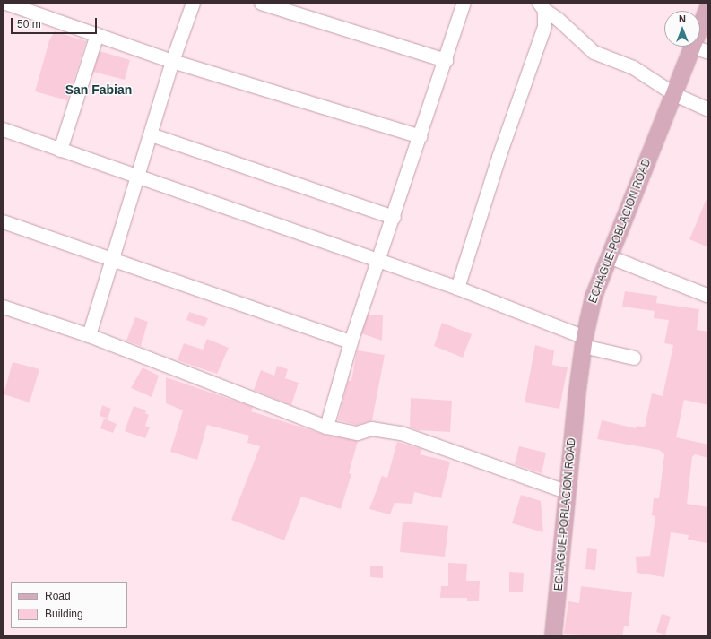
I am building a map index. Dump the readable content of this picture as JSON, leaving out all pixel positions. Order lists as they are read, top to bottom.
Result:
{
  "streets": {
    "main road": ["ECHAGUE-POBLACION ROAD"]
  },
  "districts": ["San Fabian"],
  "legend": ["Road", "Building"],
  "scale_bar": "50 m",
  "north": "top"
}
